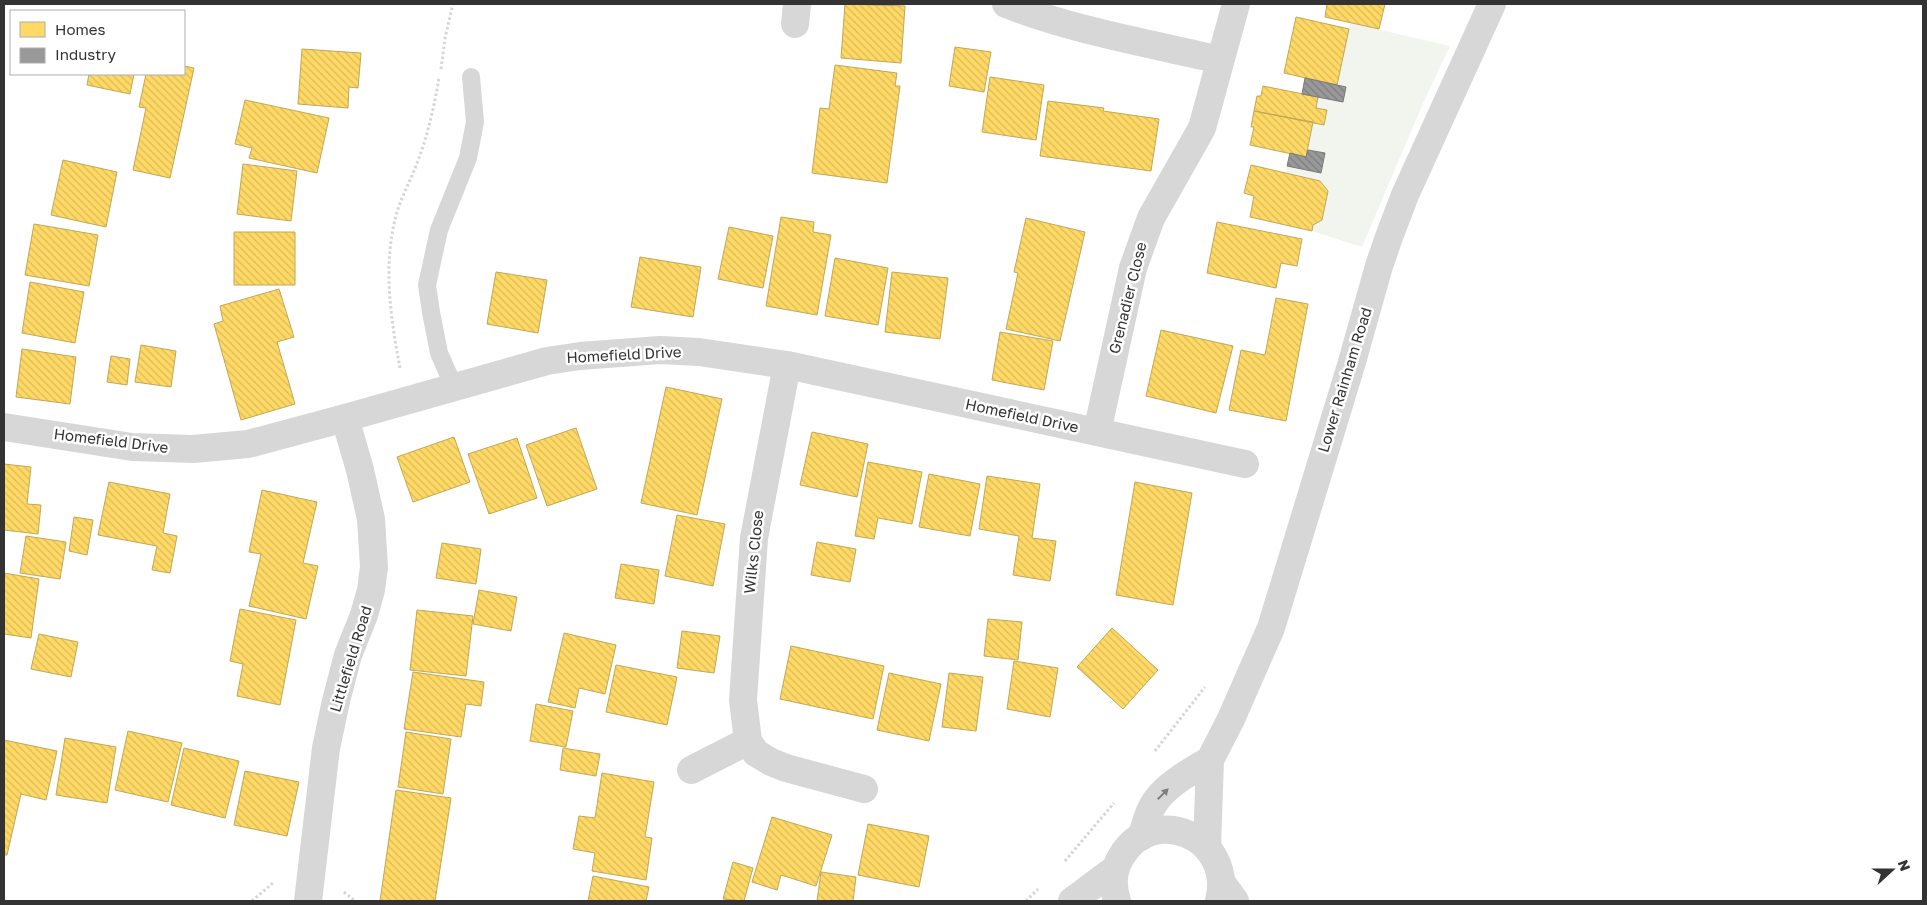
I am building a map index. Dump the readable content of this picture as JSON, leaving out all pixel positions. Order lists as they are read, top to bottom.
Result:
{
  "streets": {
    "street": [
      "Grenadier Close",
      "Homefield Drive",
      "Lower Rainham Road",
      "Wilks Close",
      "Littlefield Road"
    ]
  },
  "crossings": [
    ["Grenadier Close", "Homefield Drive"],
    ["Homefield Drive", "Wilks Close"],
    ["Homefield Drive", "Littlefield Road"]
  ],
  "legend": ["Homes", "Industry"],
  "north": "right"
}
